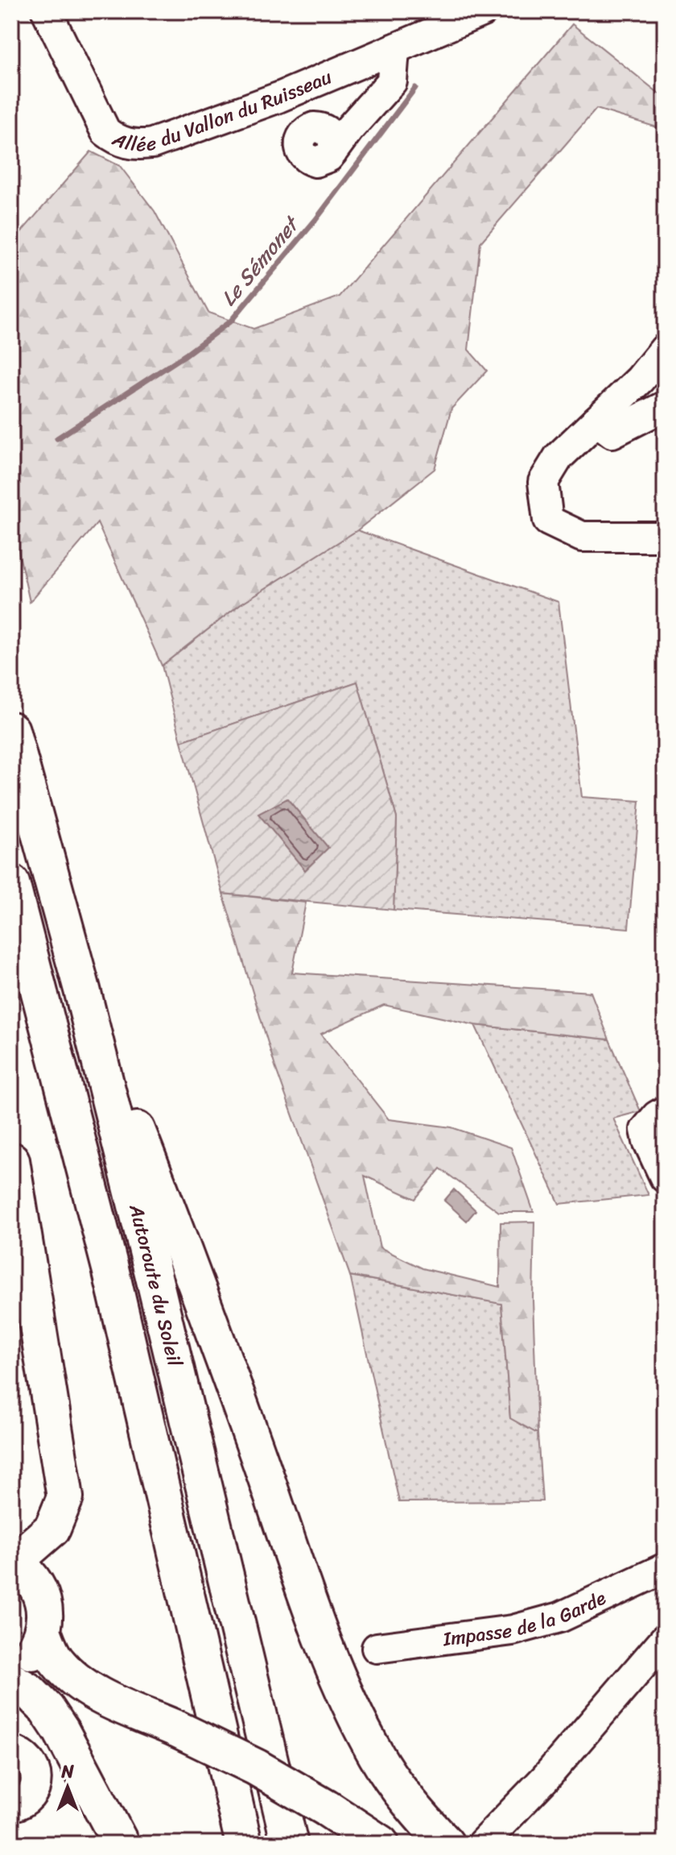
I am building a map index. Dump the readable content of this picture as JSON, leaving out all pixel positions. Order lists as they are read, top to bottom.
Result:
{
  "streets": {
    "main road": ["Autoroute du Soleil"],
    "street": ["Allée du Vallon du Ruisseau", "Impasse de la Garde"]
  },
  "water": ["Le Sémonet"],
  "north": "top"
}
